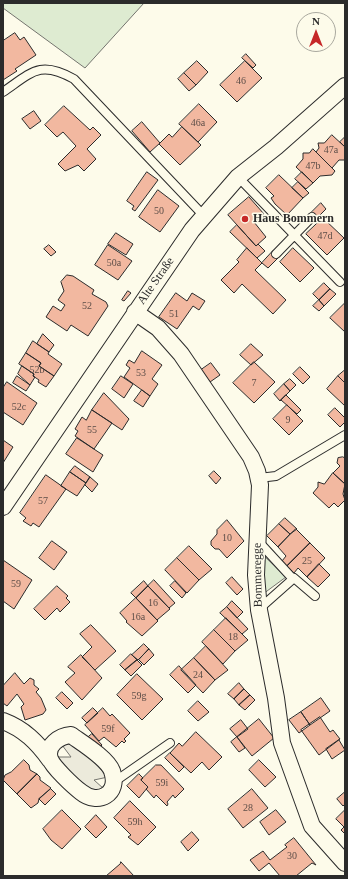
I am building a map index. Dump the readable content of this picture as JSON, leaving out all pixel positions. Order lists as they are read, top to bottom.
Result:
{
  "streets": {
    "street": ["Alte Straße", "Bommeregge"]
  },
  "crossings": [
    ["Alte Straße", "Bommeregge"]
  ],
  "places": ["Haus Bommern"],
  "house_numbers": [
    "46",
    "46a",
    "47a",
    "47b",
    "50",
    "47d",
    "50a",
    "52",
    "51",
    "52b",
    "53",
    "7",
    "52c",
    "9",
    "55",
    "57",
    "10",
    "25",
    "59",
    "16",
    "16a",
    "18",
    "24",
    "59g",
    "59f",
    "59i",
    "28",
    "59h",
    "30"
  ],
  "north": "top"
}
